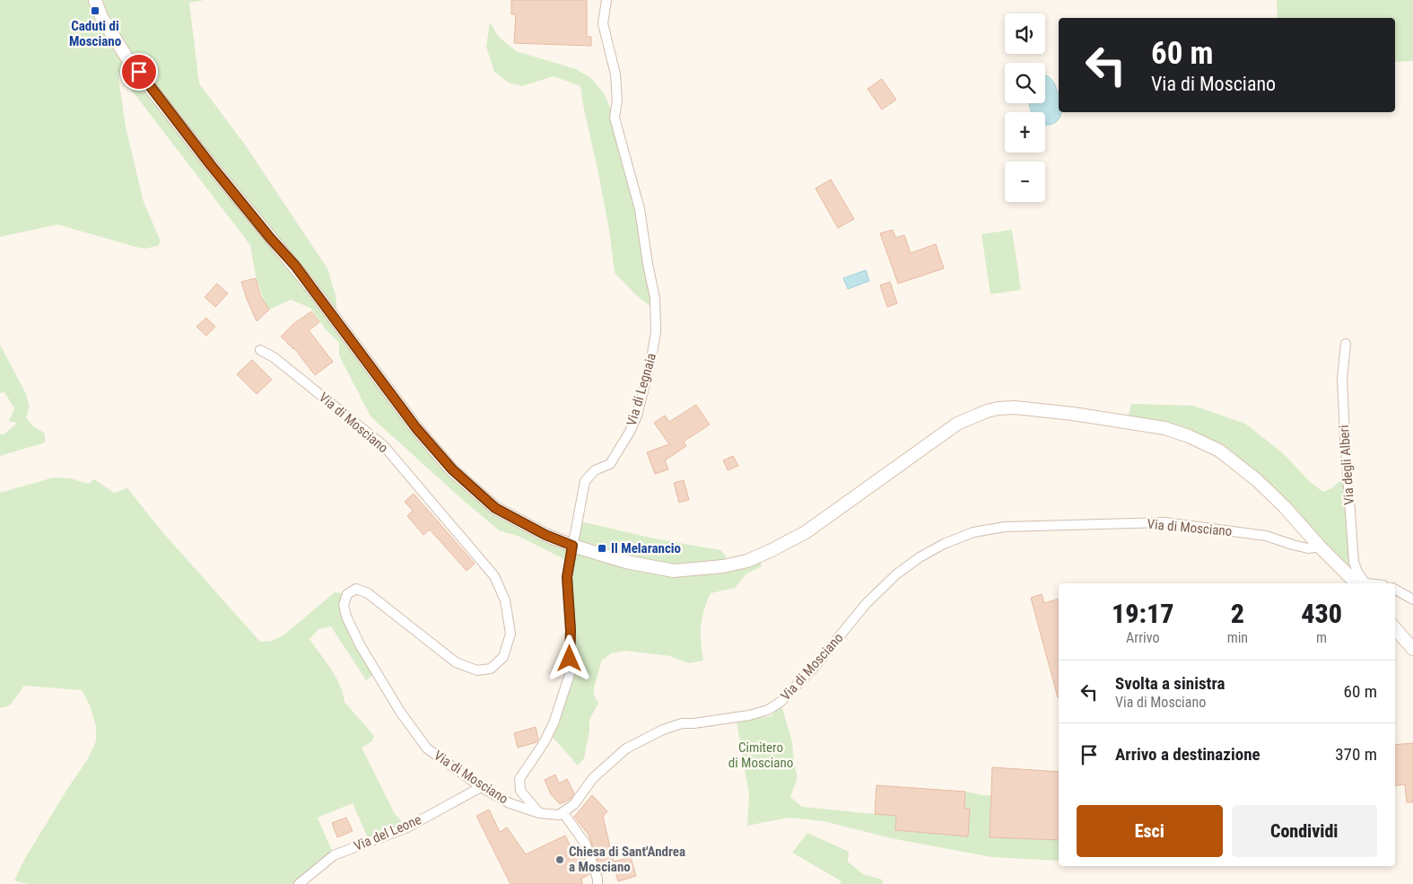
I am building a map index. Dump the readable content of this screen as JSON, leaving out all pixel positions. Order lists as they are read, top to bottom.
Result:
{
  "streets": {
    "street": [
      "Via di Legnaia",
      "Via di Mosciano",
      "Via degli Alberi",
      "Via del Leone"
    ]
  },
  "crossings": [
    ["Via di Legnaia", "Via di Mosciano"],
    ["Via di Mosciano", "Via del Leone"]
  ],
  "parks": ["Cimitero di Mosciano"],
  "places": {
    "transit": ["Caduti di Mosciano", "Il Melarancio"],
    "other": ["Chiesa di Sant'Andrea a Mosciano"]
  },
  "page": {
    "map_buttons": ["+", "−"],
    "turn": ["60 m", "Via di Mosciano"],
    "eta": [
      "19:17",
      "Arrivo",
      "2",
      "min",
      "430",
      "m"
    ],
    "list": [
      {
        "name": "Svolta a sinistra",
        "note": "Via di Mosciano",
        "value": "60 m"
      },
      {
        "name": "Arrivo a destinazione",
        "value": "370 m"
      }
    ],
    "buttons": ["Esci", "Condividi"]
  }
}
